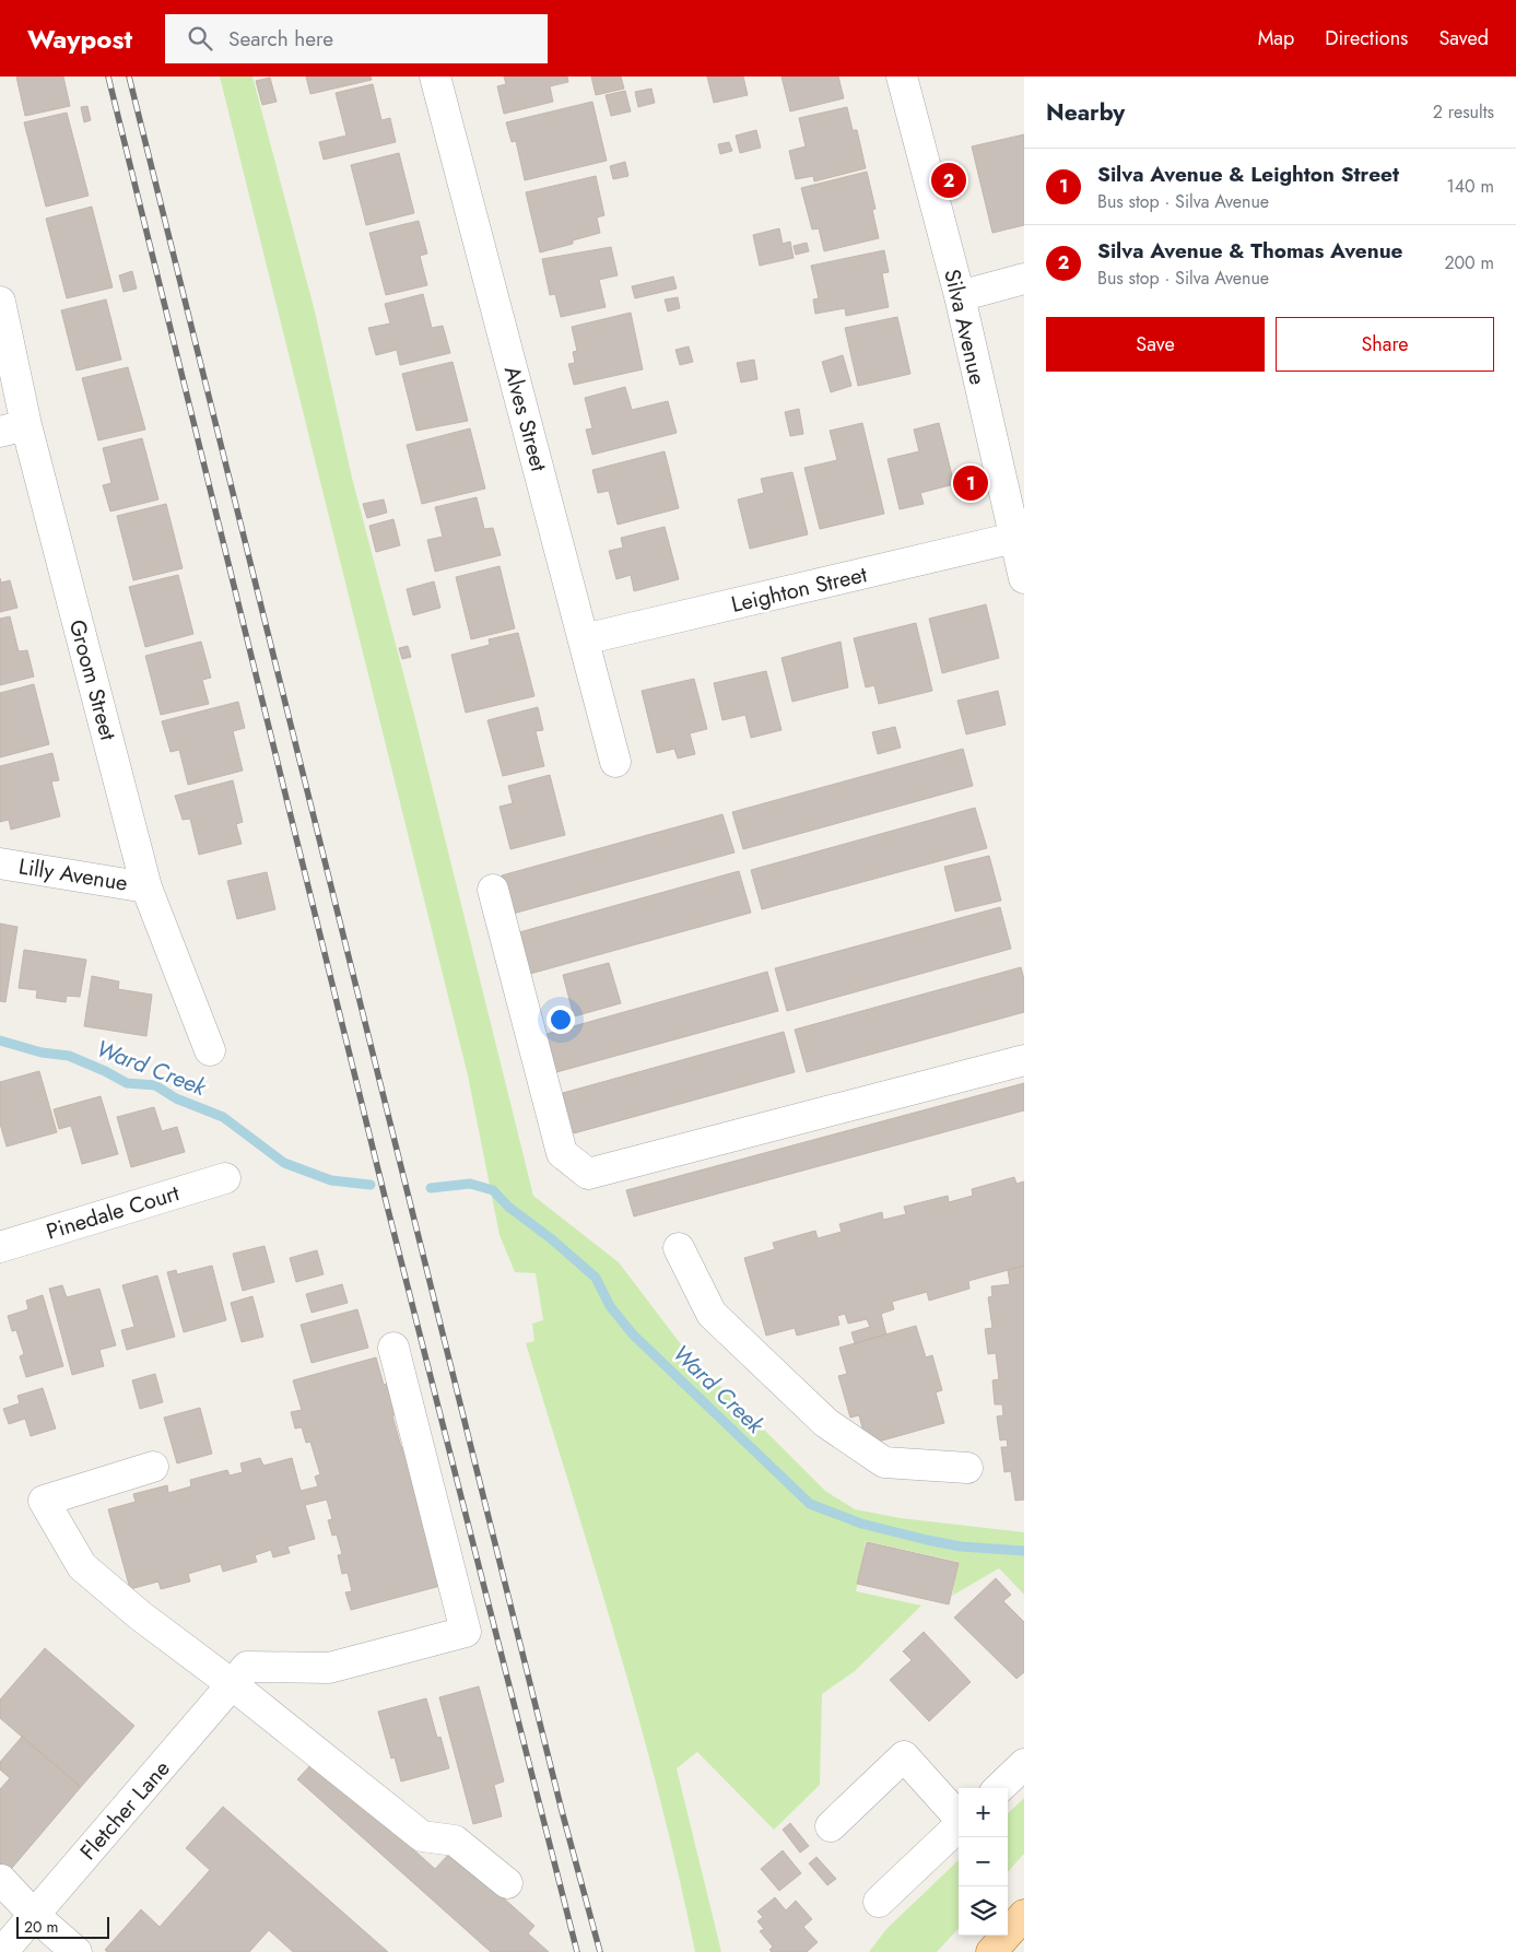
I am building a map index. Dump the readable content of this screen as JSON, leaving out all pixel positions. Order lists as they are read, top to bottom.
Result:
{
  "streets": {
    "street": [
      "Silva Avenue",
      "Alves Street",
      "Leighton Street",
      "Groom Street",
      "Lilly Avenue",
      "Pinedale Court",
      "Fletcher Lane"
    ]
  },
  "crossings": [
    ["Silva Avenue", "Leighton Street"],
    ["Alves Street", "Leighton Street"],
    ["Groom Street", "Lilly Avenue"]
  ],
  "water": ["Ward Creek"],
  "scale_bar": "20 m",
  "page": {
    "header": "Waypost",
    "search": "Search here",
    "nav": ["Map", "Directions", "Saved"],
    "heading": ["Nearby", "2 results"],
    "list": [
      {
        "mark": "1",
        "name": "Silva Avenue & Leighton Street",
        "note": "Bus stop · Silva Avenue",
        "value": "140 m"
      },
      {
        "mark": "2",
        "name": "Silva Avenue & Thomas Avenue",
        "note": "Bus stop · Silva Avenue",
        "value": "200 m"
      }
    ],
    "pins": ["2", "1"],
    "buttons": ["Save", "Share"],
    "map_buttons": ["+", "−"],
    "scale": "20 m"
  }
}
